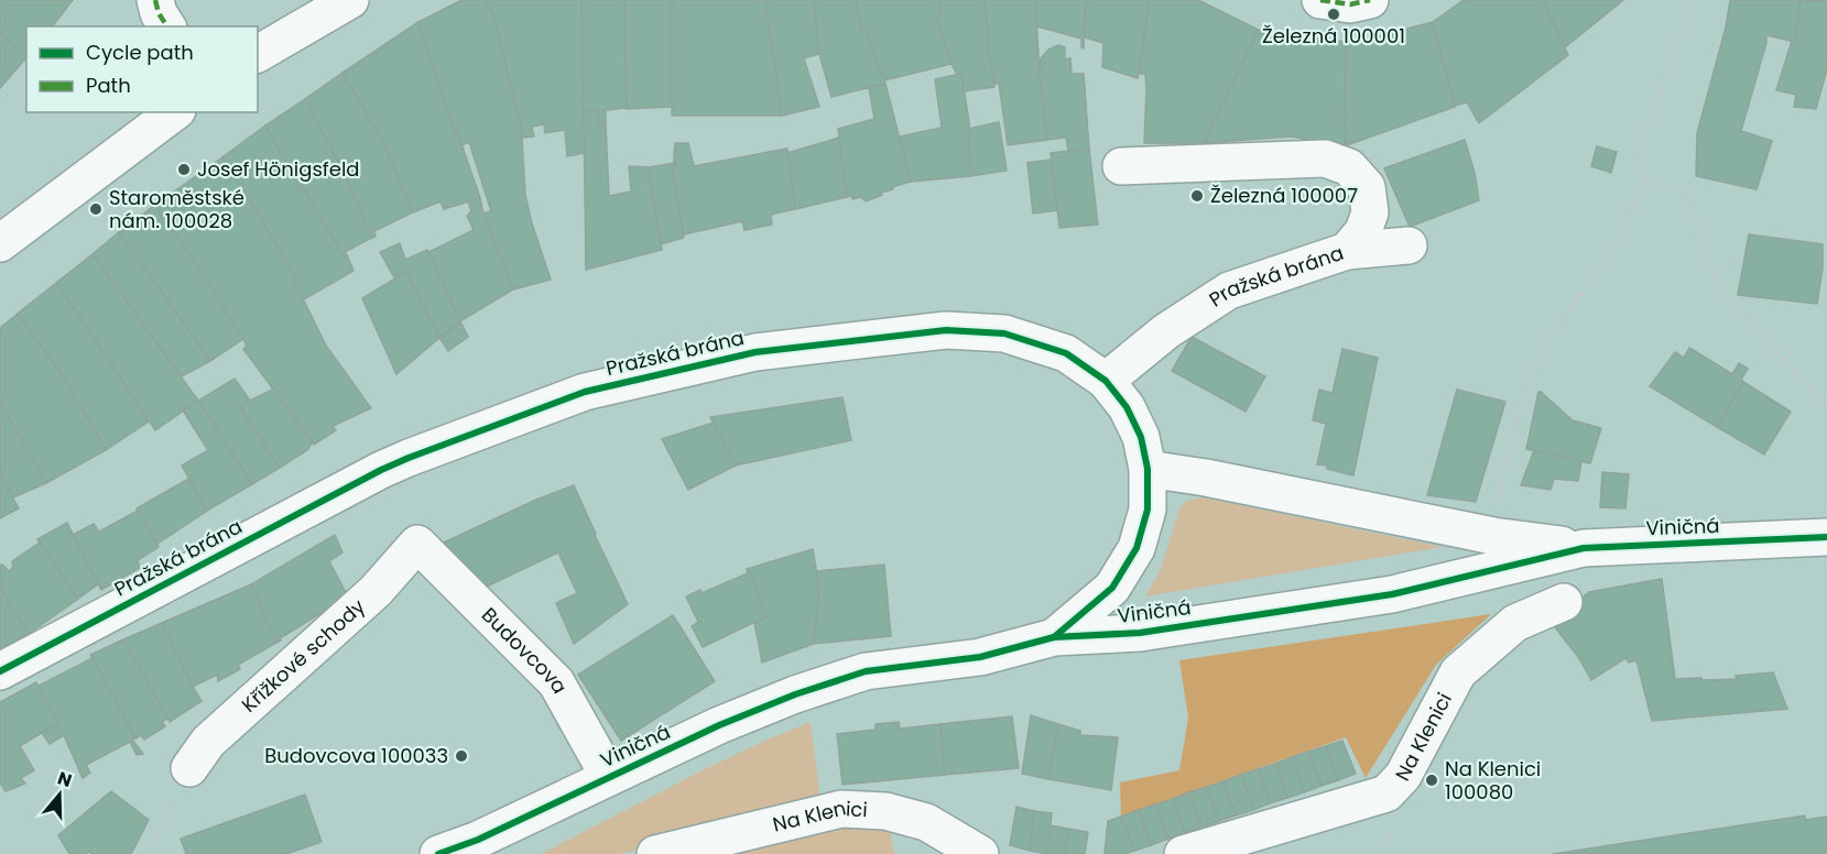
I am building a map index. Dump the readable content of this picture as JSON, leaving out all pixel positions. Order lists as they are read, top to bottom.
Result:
{
  "streets": {
    "street": [
      "Pražská brána",
      "Viničná",
      "Budovcova",
      "Křížkové schody",
      "Na Klenici"
    ]
  },
  "crossings": [
    ["Pražská brána", "Viničná"],
    ["Viničná", "Budovcova"],
    ["Budovcova", "Křížkové schody"]
  ],
  "places": [
    "Železná 100001",
    "Josef Hönigsfeld",
    "Železná 100007",
    "Staroměstské nám. 100028",
    "Budovcova 100033",
    "Na Klenici 100080"
  ],
  "legend": ["Cycle path", "Path"],
  "north": "top"
}
